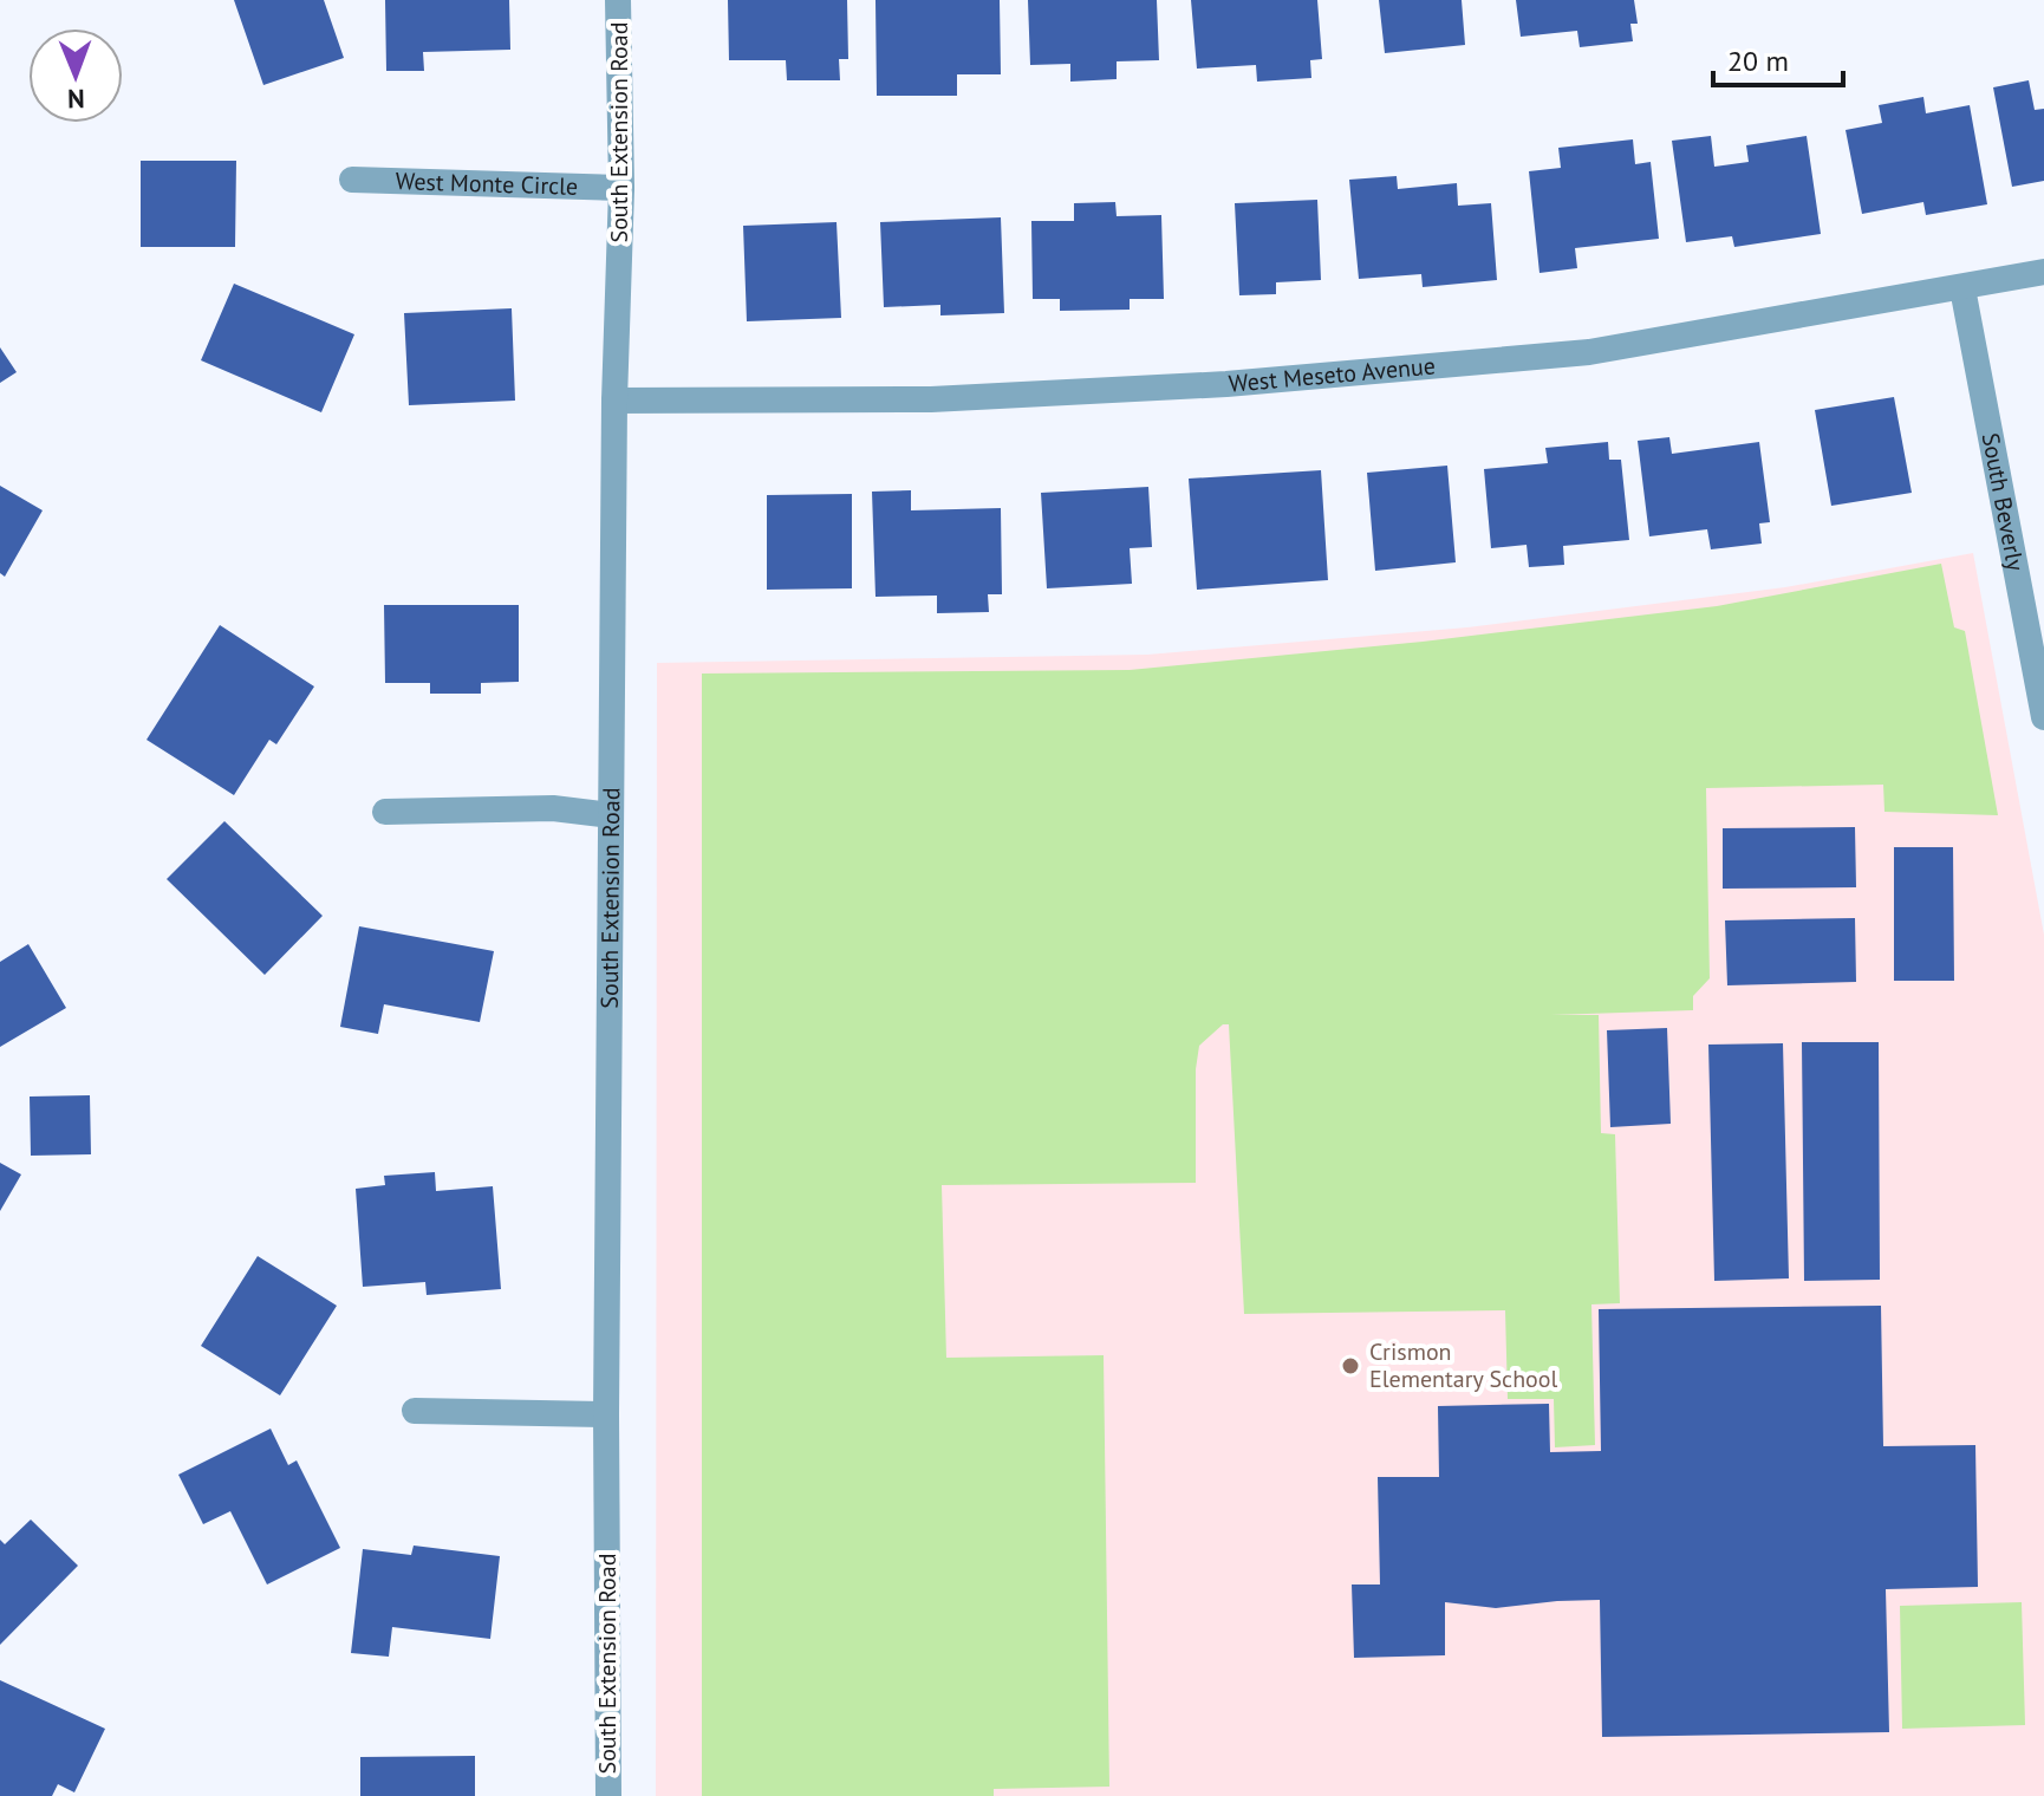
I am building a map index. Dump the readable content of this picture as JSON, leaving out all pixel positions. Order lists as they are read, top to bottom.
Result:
{
  "streets": {
    "street": [
      "South Extension Road",
      "West Monte Circle",
      "West Meseto Avenue",
      "South Beverly"
    ]
  },
  "crossings": [
    ["South Extension Road", "West Monte Circle"],
    ["South Extension Road", "West Meseto Avenue"],
    ["West Meseto Avenue", "South Beverly"]
  ],
  "places": ["Crismon Elementary School"],
  "scale_bar": "20 m",
  "north": "bottom"
}
